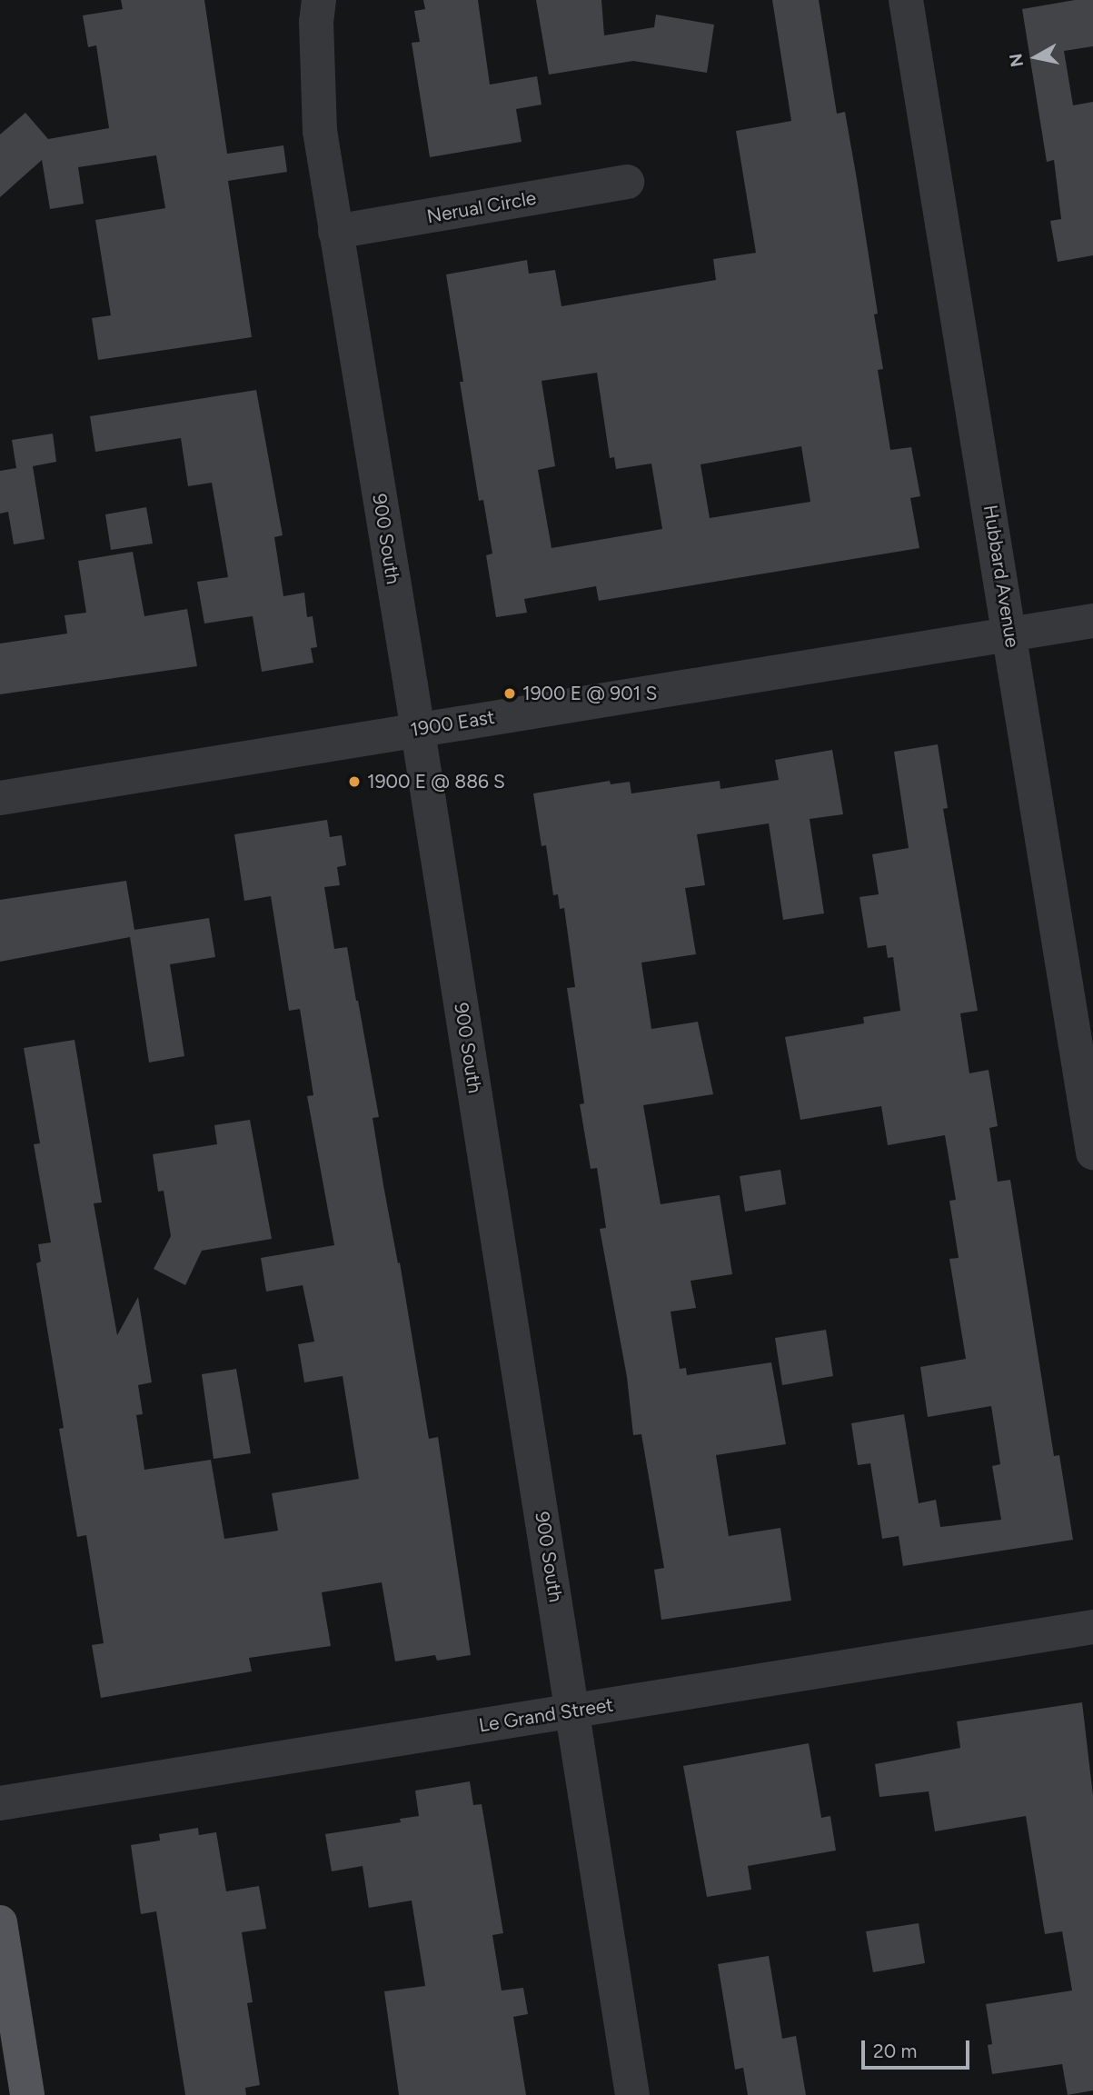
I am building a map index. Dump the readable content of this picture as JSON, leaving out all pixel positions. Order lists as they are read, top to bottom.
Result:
{
  "streets": {
    "street": [
      "Nerual Circle",
      "900 South",
      "Hubbard Avenue",
      "1900 East",
      "Le Grand Street"
    ]
  },
  "crossings": [
    ["Nerual Circle", "900 South"],
    ["900 South", "1900 East"],
    ["900 South", "Le Grand Street"],
    ["Hubbard Avenue", "1900 East"]
  ],
  "places": ["1900 E @ 901 S", "1900 E @ 886 S"],
  "scale_bar": "20 m",
  "north": "left"
}
